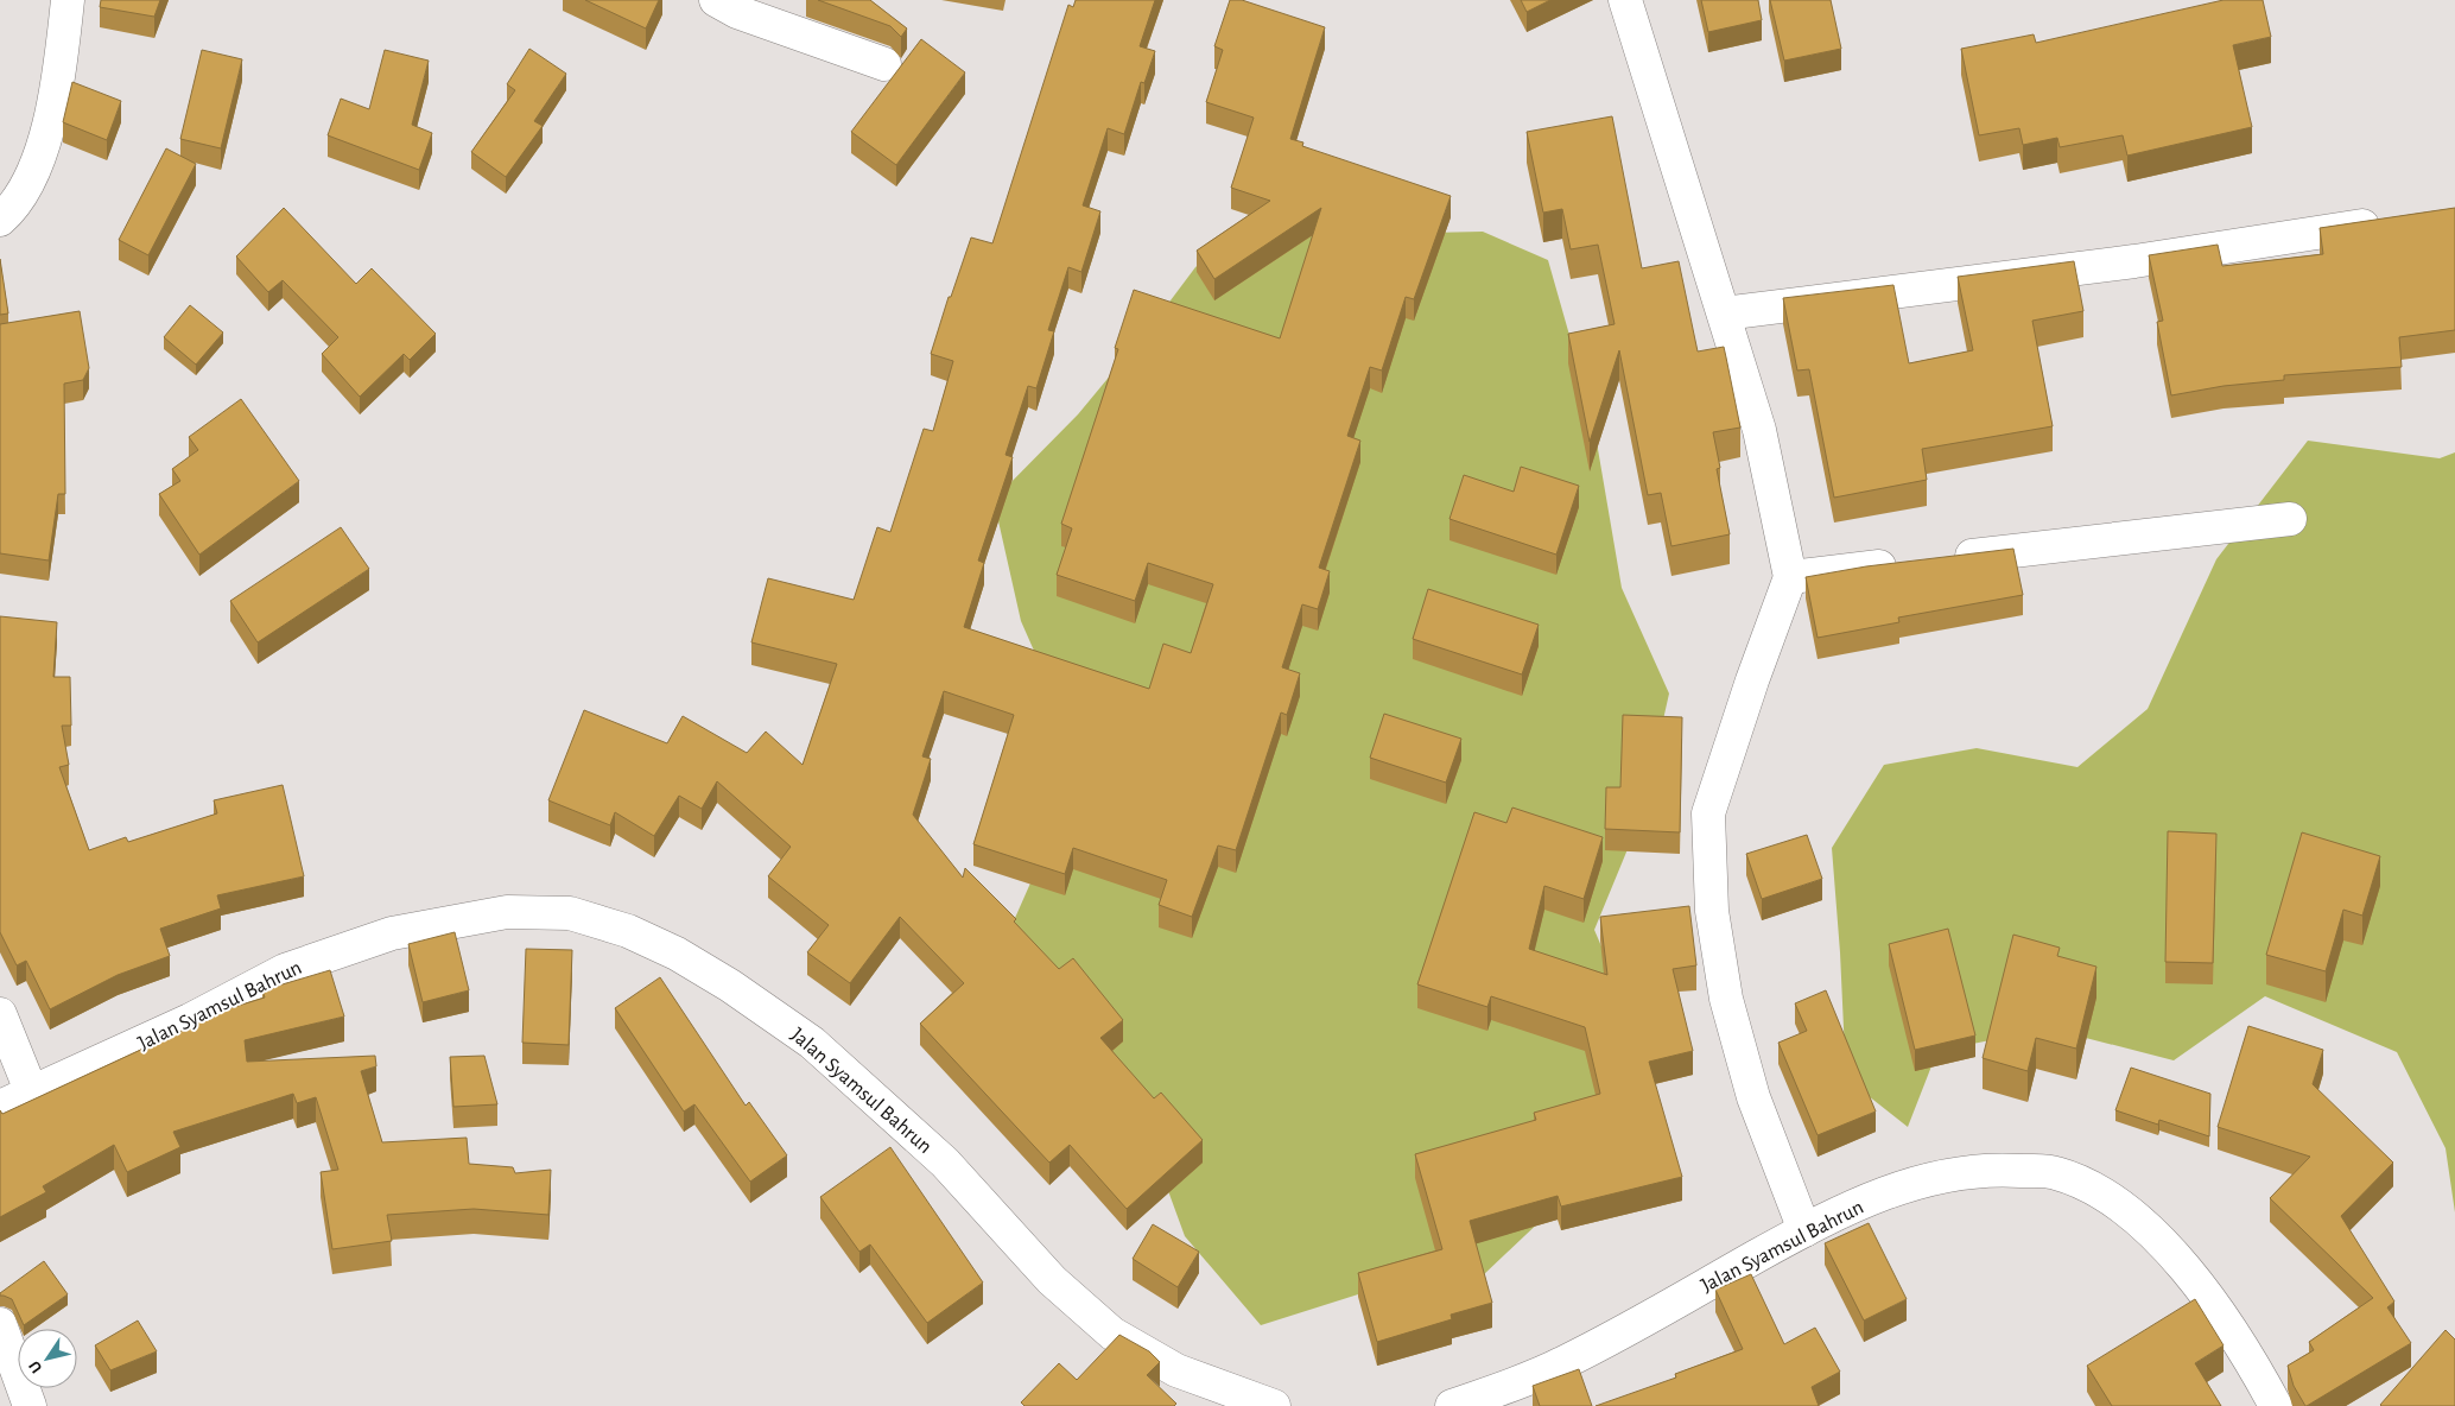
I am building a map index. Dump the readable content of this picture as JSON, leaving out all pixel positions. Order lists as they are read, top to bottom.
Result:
{
  "streets": {
    "street": ["Jalan Syamsul Bahrun"]
  },
  "north": "bottom left"
}
